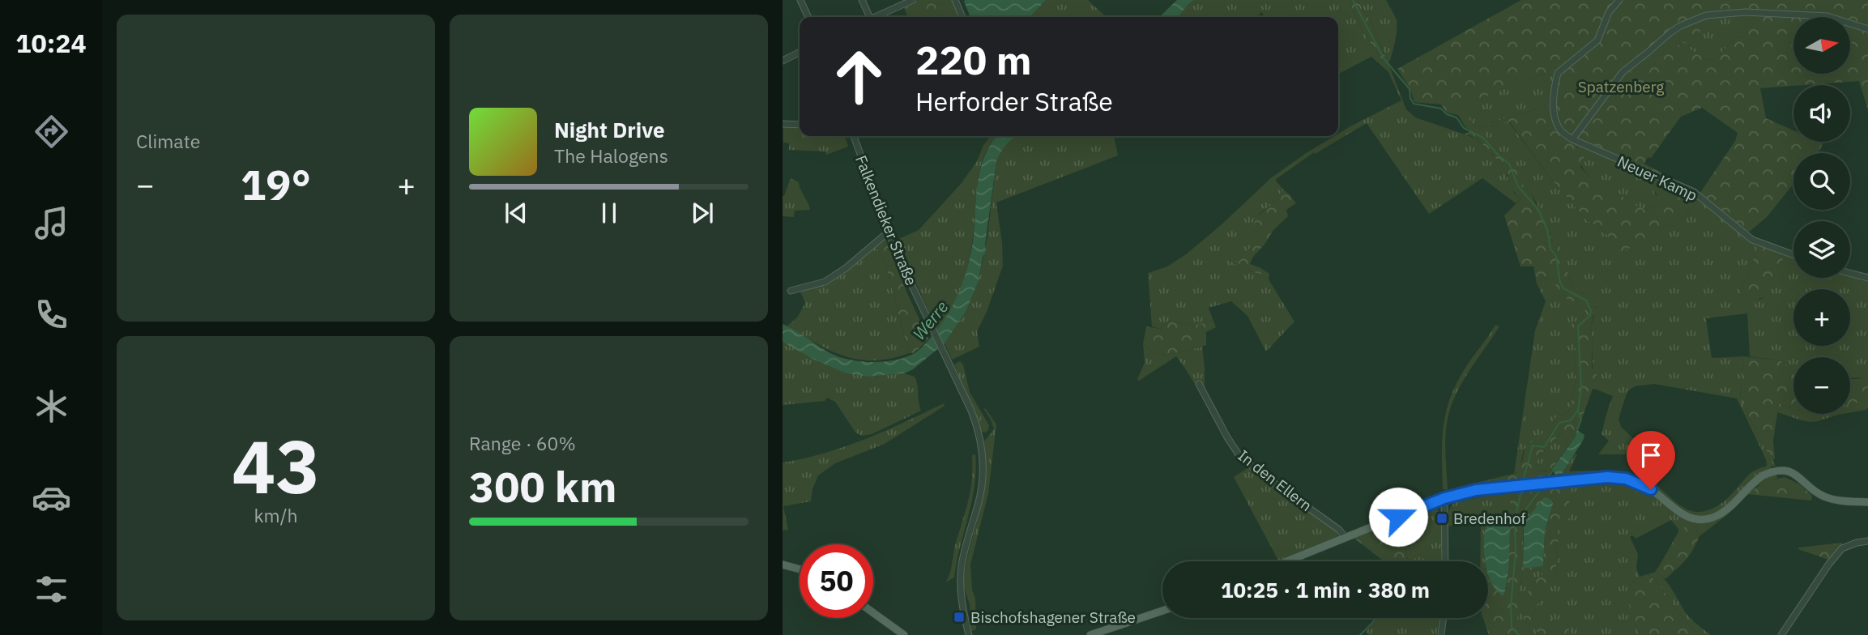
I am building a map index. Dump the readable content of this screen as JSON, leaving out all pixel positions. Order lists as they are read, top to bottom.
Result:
{
  "streets": {
    "street": ["Neuer Kamp", "Falkendieker Straße", "In den Ellern"]
  },
  "water": ["Werre"],
  "parks": ["Spatzenberg"],
  "places": {
    "transit": ["Bredenhof", "Bischofshagener Straße"]
  },
  "north": "right",
  "page": {
    "tabs": "10:24",
    "tile": [
      "Climate",
      ["43", "km/h"],
      ["Range · 60%", "300 km"]
    ],
    "map_buttons": ["+", "−"],
    "turn": ["220 m", "Herforder Straße"],
    "song": ["Night Drive", "The Halogens"],
    "heat": ["−", "19°", "+"],
    "limit": "50",
    "trip": "10:25 · 1 min · 380 m"
  }
}
